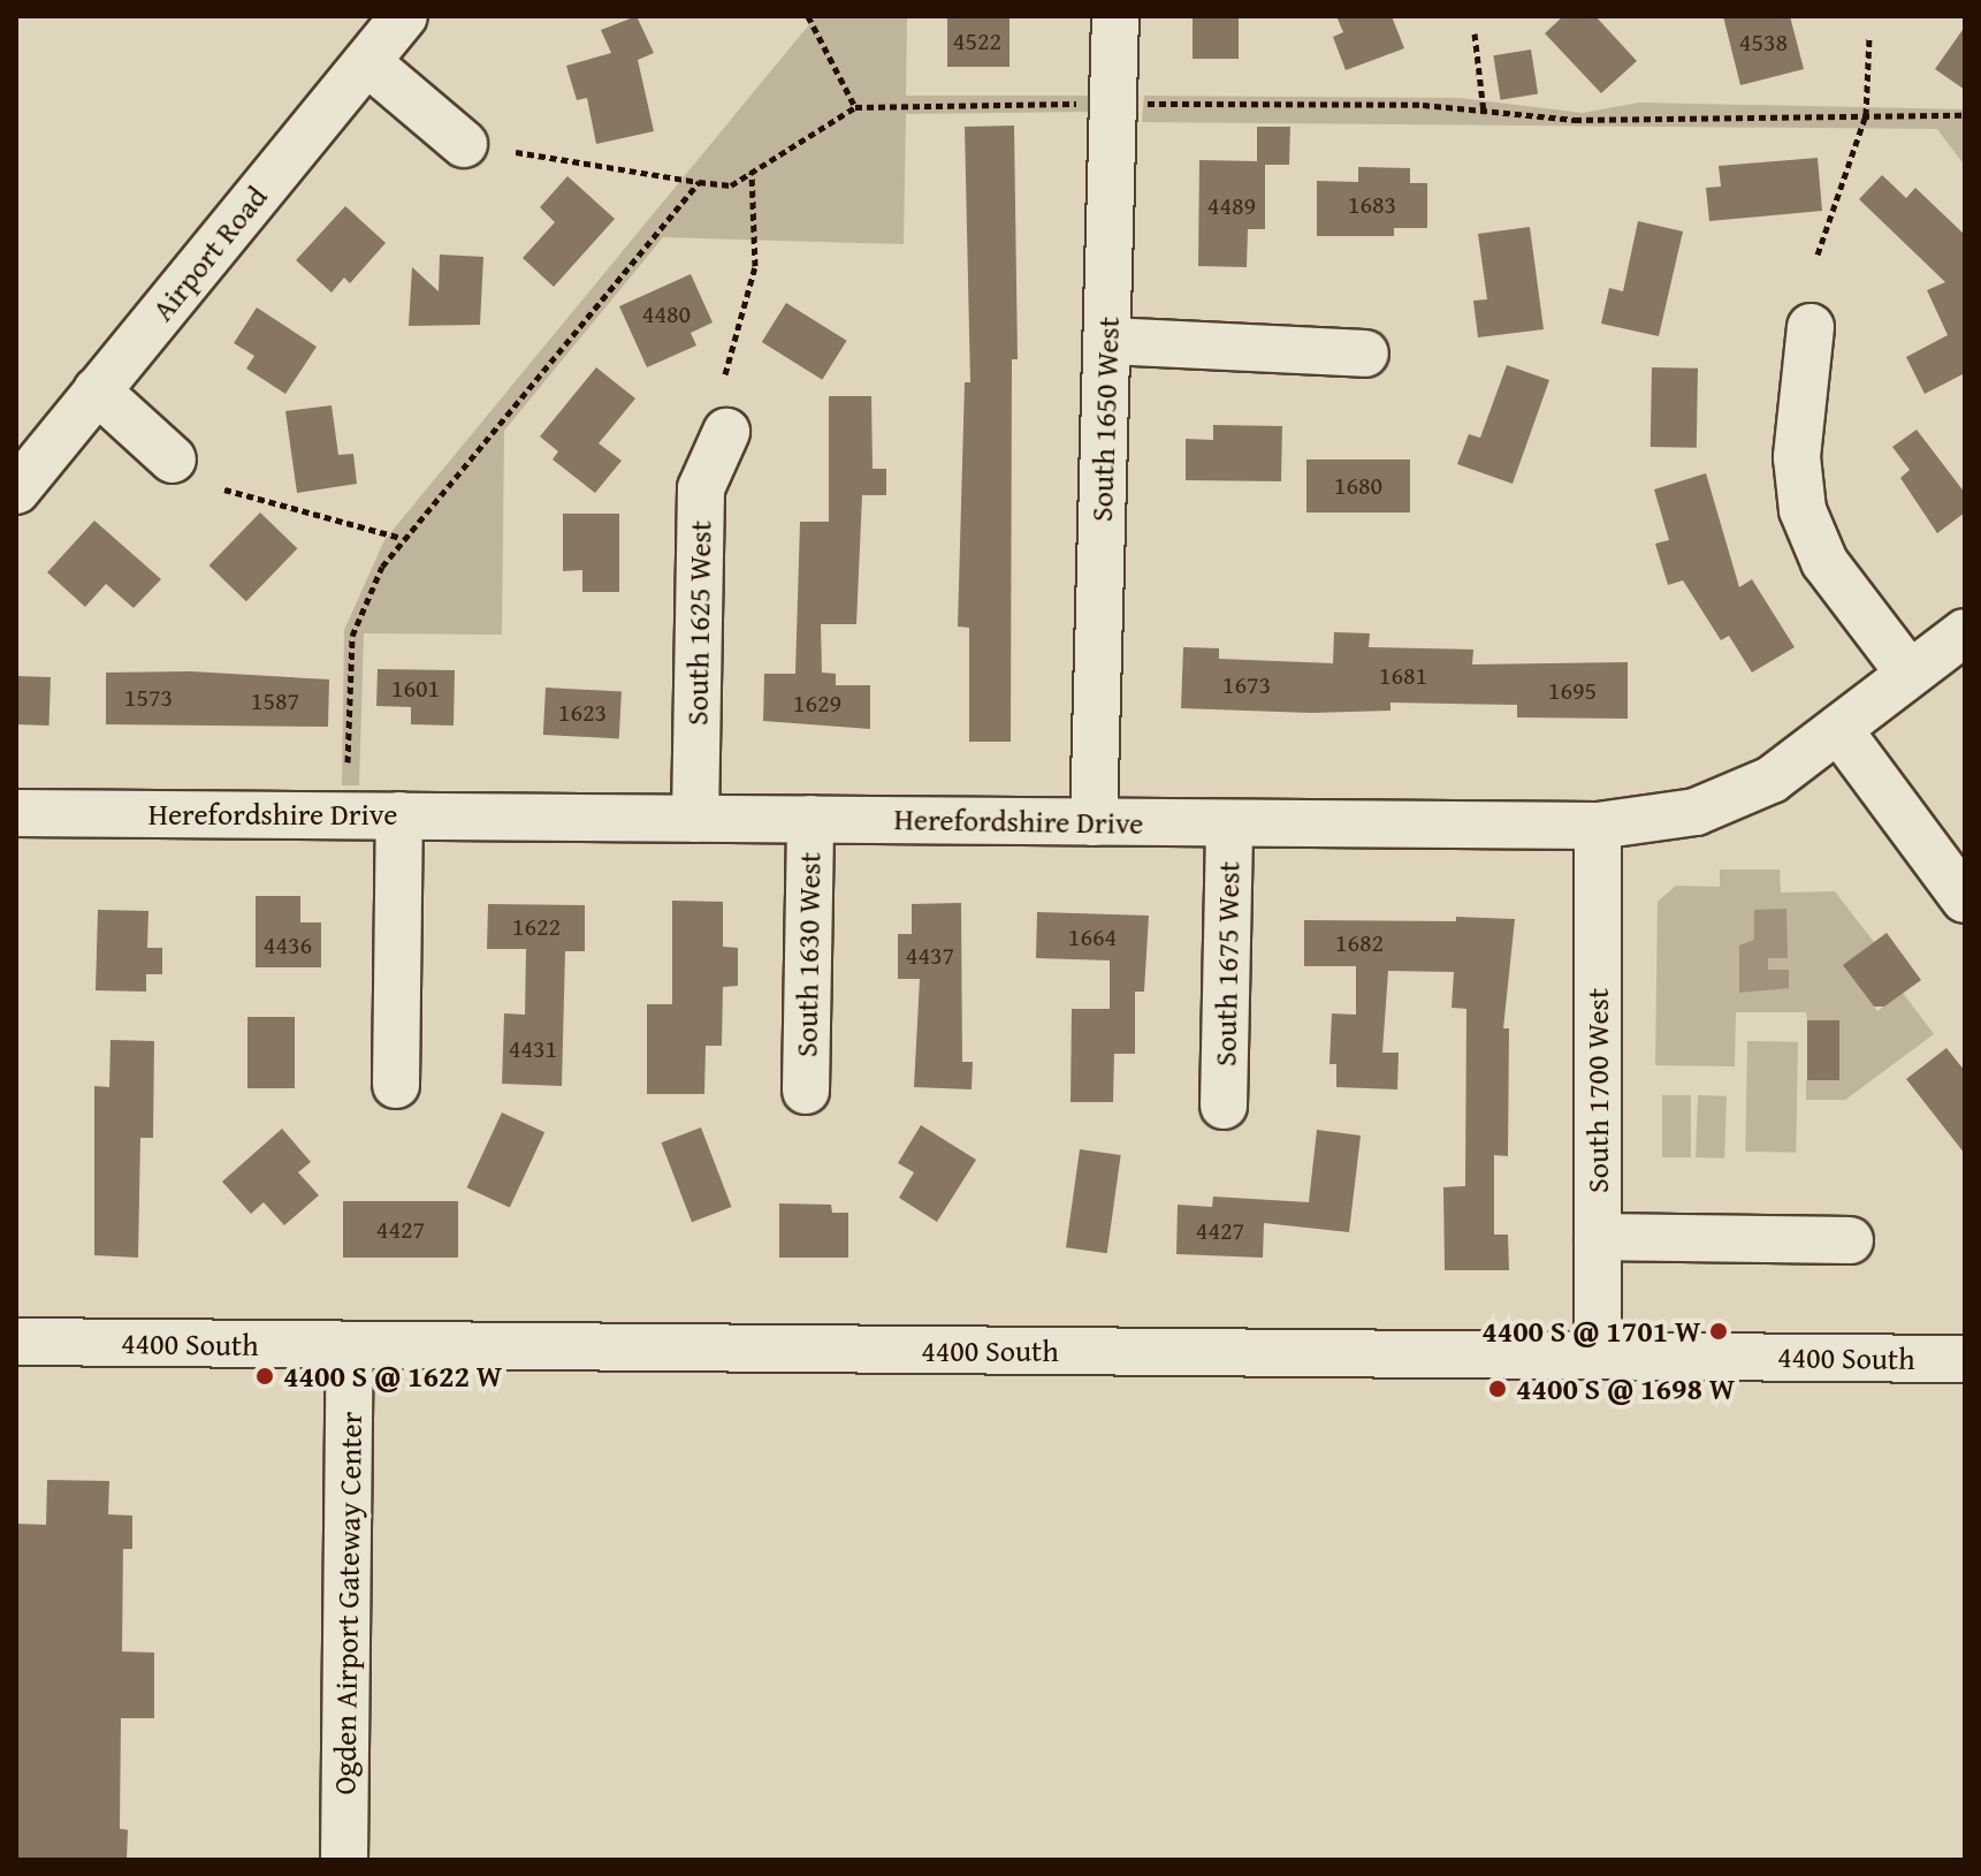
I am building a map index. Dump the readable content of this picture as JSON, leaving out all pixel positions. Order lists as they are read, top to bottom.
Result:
{
  "streets": {
    "street": [
      "Airport Road",
      "South 1650 West",
      "South 1625 West",
      "Herefordshire Drive",
      "South 1630 West",
      "South 1675 West",
      "South 1700 West",
      "4400 South",
      "Ogden Airport Gateway Center"
    ]
  },
  "crossings": [
    ["South 1650 West", "Herefordshire Drive"],
    ["South 1625 West", "Herefordshire Drive"],
    ["Herefordshire Drive", "South 1630 West"],
    ["Herefordshire Drive", "South 1675 West"],
    ["Herefordshire Drive", "South 1700 West"],
    ["South 1700 West", "4400 South"],
    ["4400 South", "Ogden Airport Gateway Center"]
  ],
  "places": ["4400 S @ 1701 W", "4400 S @ 1622 W", "4400 S @ 1698 W"],
  "house_numbers": [
    "4522",
    "4538",
    "1683",
    "4489",
    "4480",
    "1680",
    "1681",
    "1673",
    "1601",
    "1695",
    "1573",
    "1587",
    "1629",
    "1623",
    "1622",
    "1664",
    "1682",
    "4436",
    "4437",
    "4431",
    "4427",
    "4427"
  ]
}
